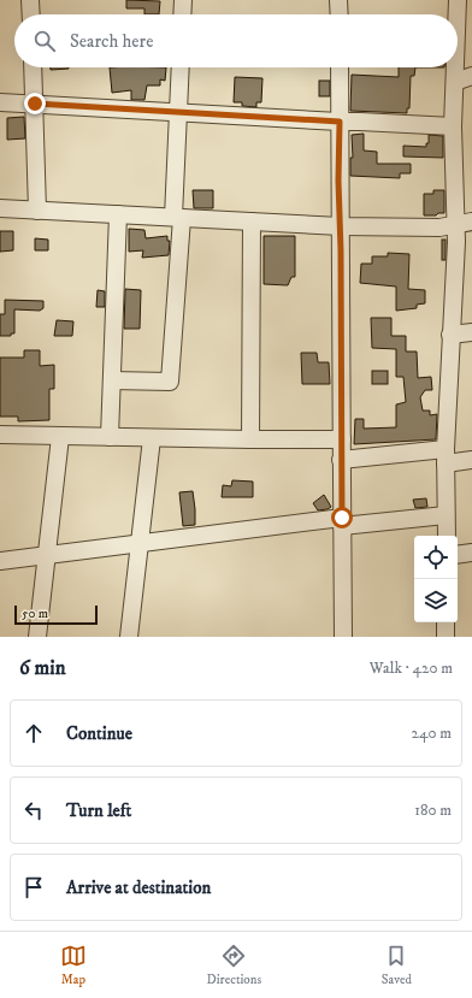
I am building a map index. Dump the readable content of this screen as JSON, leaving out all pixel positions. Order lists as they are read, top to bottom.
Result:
{
  "scale_bar": "50 m",
  "page": {
    "search": "Search here",
    "scale": "50 m",
    "heading": ["6 min", "Walk · 420 m"],
    "list": [
      ["Continue", "240 m"],
      ["Turn left", "180 m"],
      "Arrive at destination"
    ],
    "nav": ["Map", "Directions", "Saved"]
  }
}
